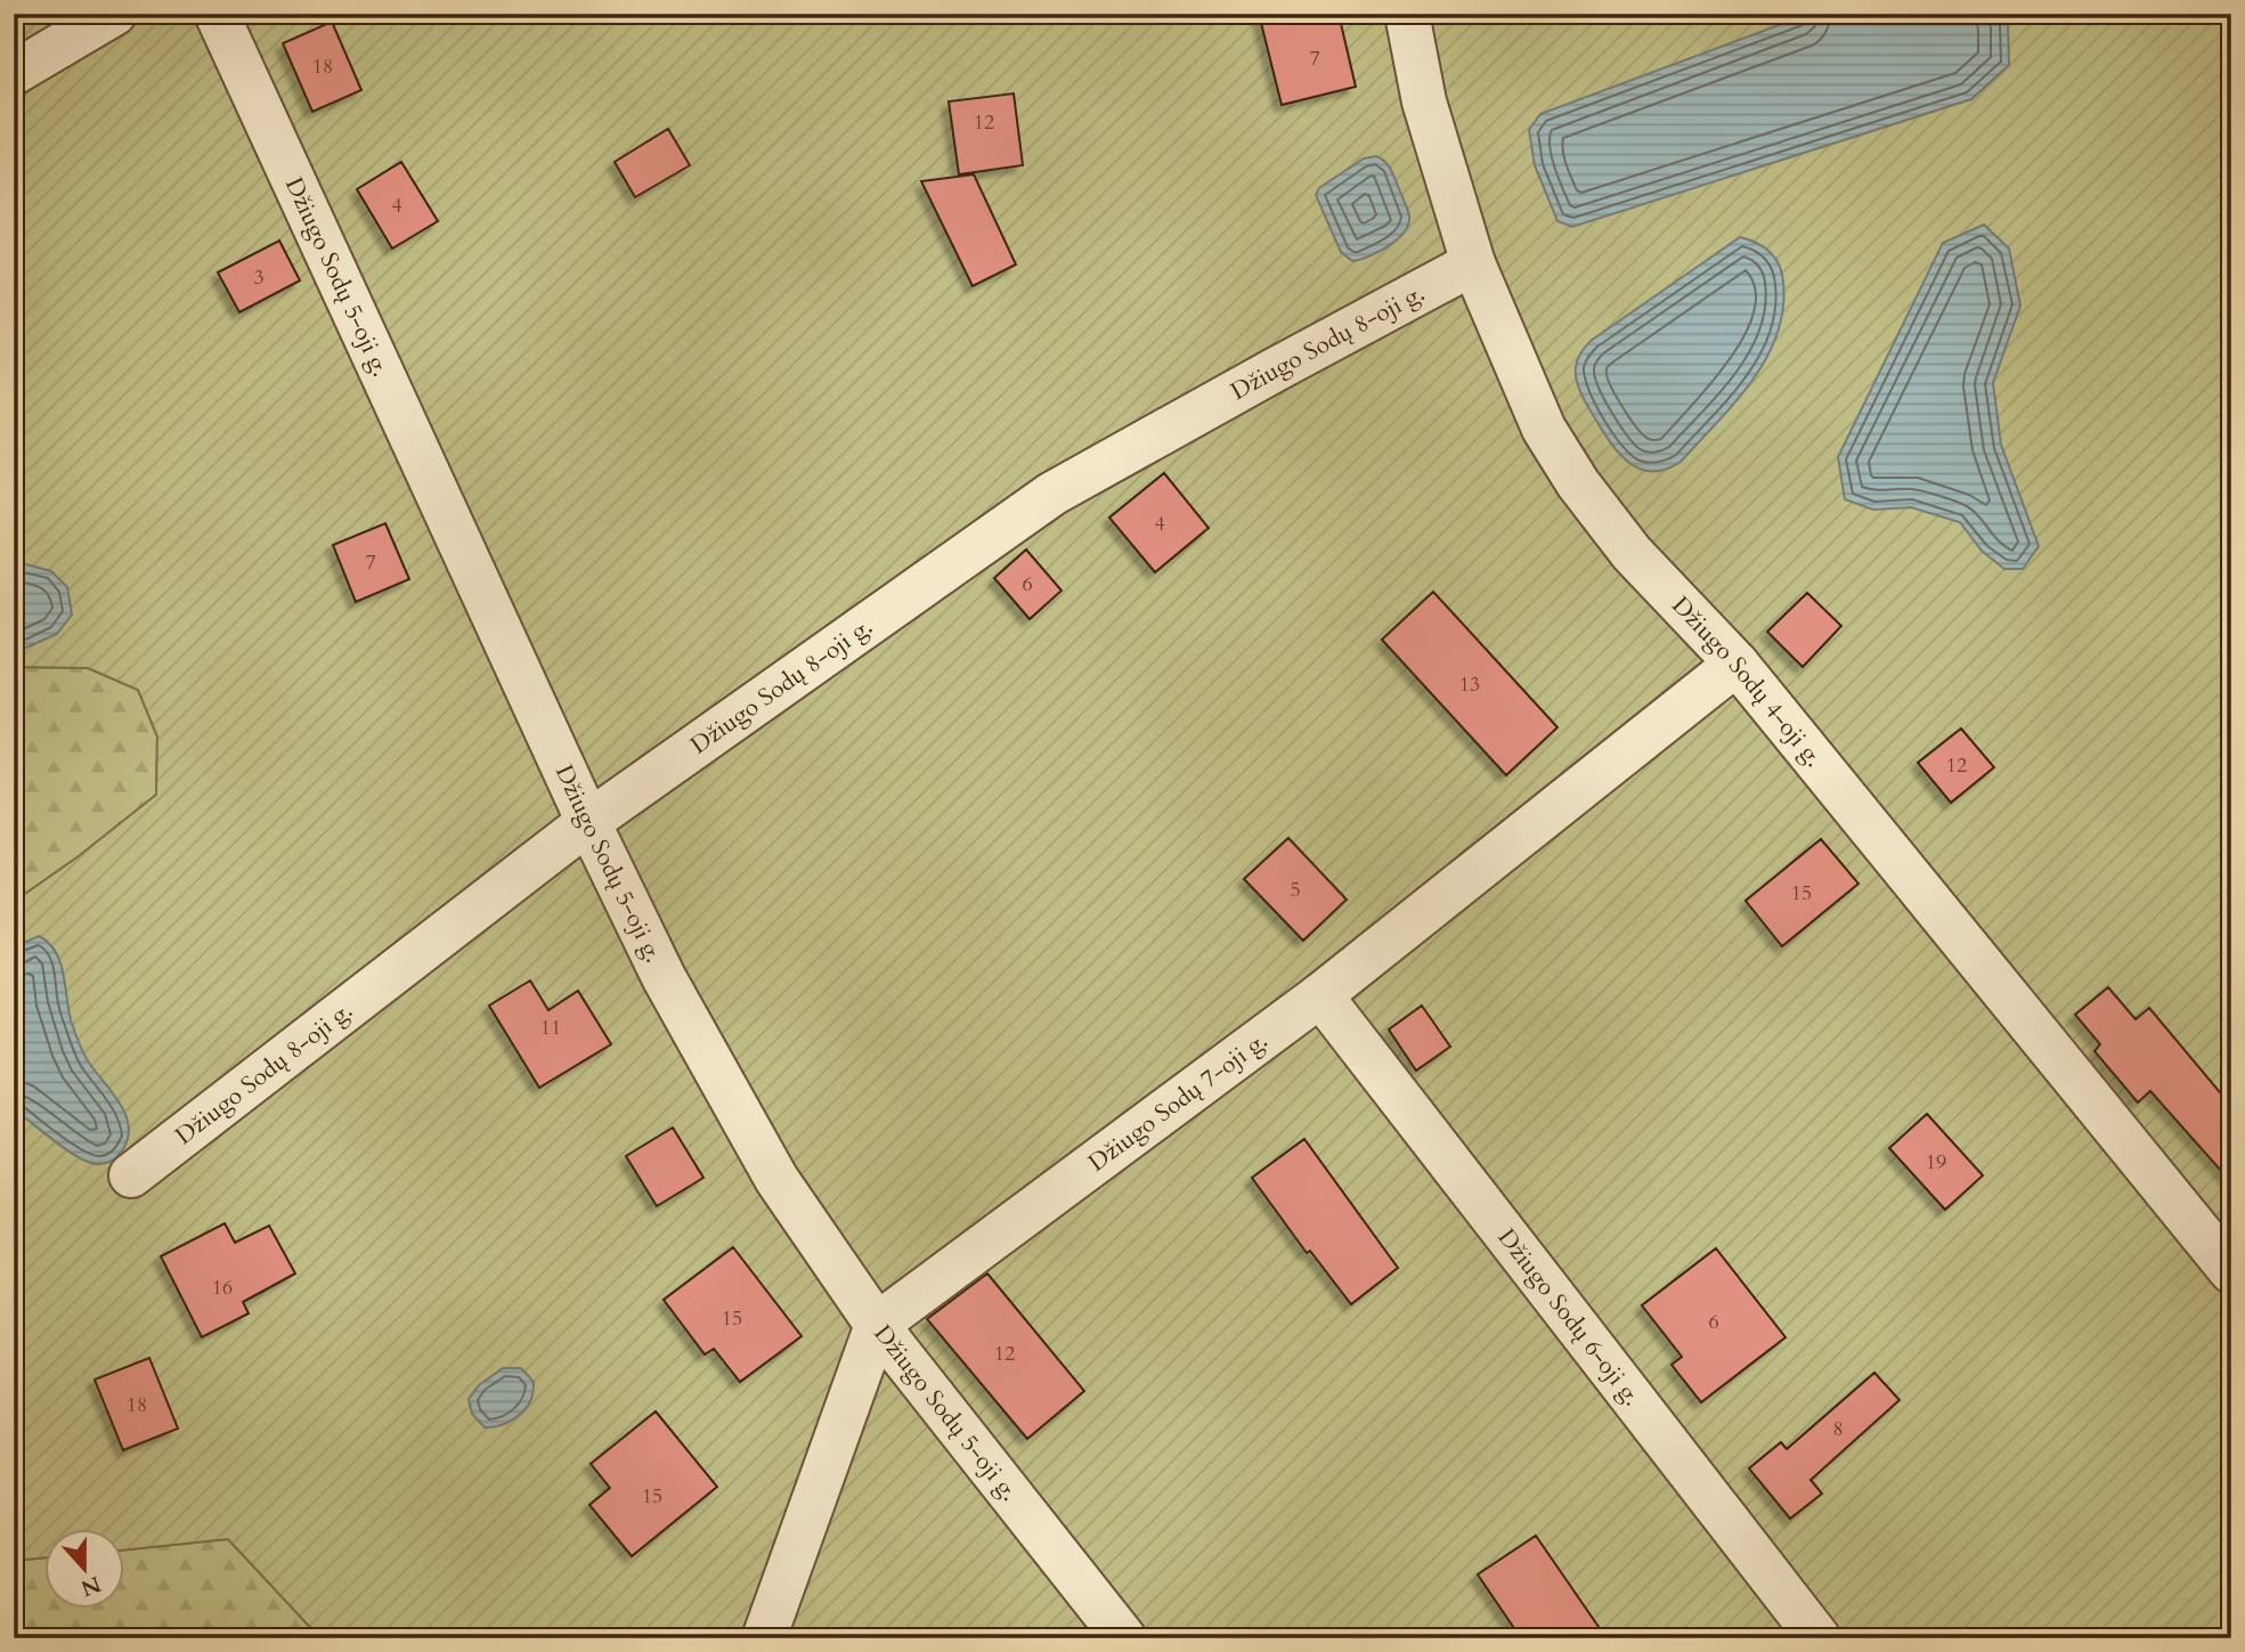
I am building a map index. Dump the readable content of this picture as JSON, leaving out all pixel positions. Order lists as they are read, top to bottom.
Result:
{
  "streets": {
    "street": [
      "Džiugo Sodų 5-oji g.",
      "Džiugo Sodų 8-oji g.",
      "Džiugo Sodų 4-oji g.",
      "Džiugo Sodų 7-oji g.",
      "Džiugo Sodų 6-oji g."
    ]
  },
  "crossings": [
    ["Džiugo Sodų 5-oji g.", "Džiugo Sodų 8-oji g."],
    ["Džiugo Sodų 5-oji g.", "Džiugo Sodų 7-oji g."],
    ["Džiugo Sodų 8-oji g.", "Džiugo Sodų 4-oji g."],
    ["Džiugo Sodų 4-oji g.", "Džiugo Sodų 7-oji g."],
    ["Džiugo Sodų 7-oji g.", "Džiugo Sodų 6-oji g."]
  ],
  "house_numbers": [
    "7",
    "18",
    "12",
    "4",
    "3",
    "4",
    "7",
    "6",
    "13",
    "12",
    "5",
    "15",
    "11",
    "19",
    "16",
    "15",
    "6",
    "12",
    "18",
    "8",
    "15"
  ],
  "north": "bottom"
}
